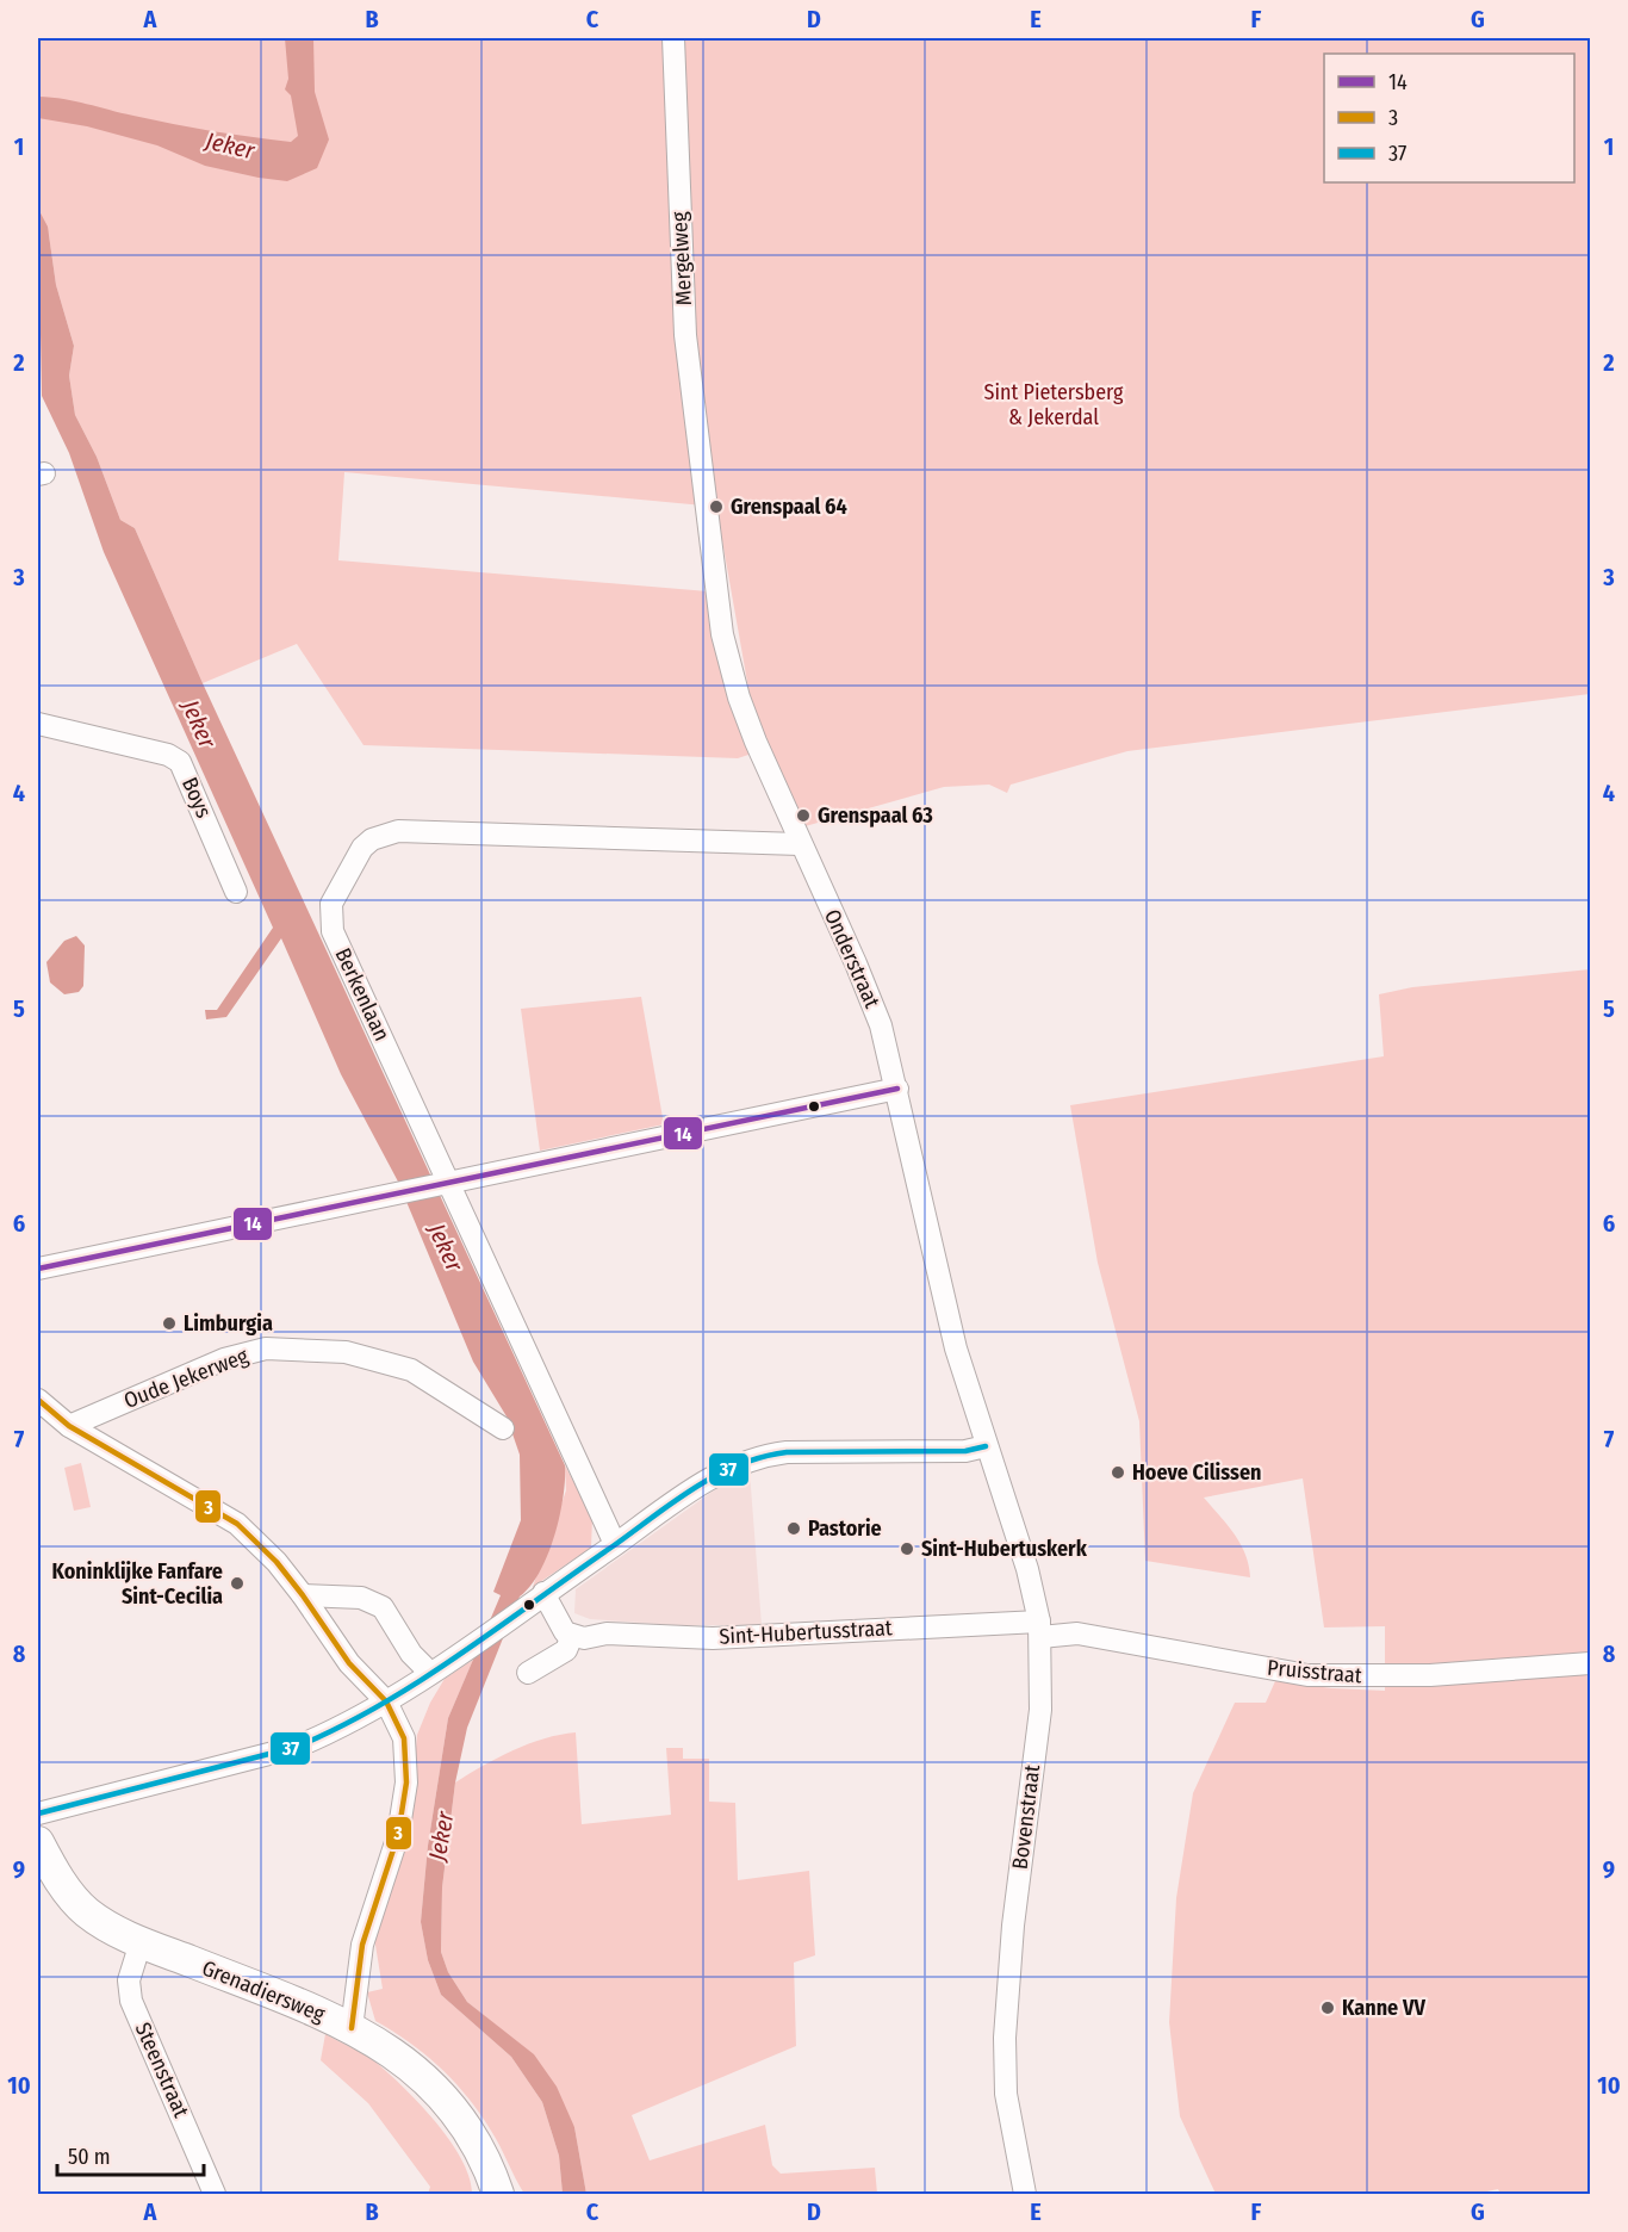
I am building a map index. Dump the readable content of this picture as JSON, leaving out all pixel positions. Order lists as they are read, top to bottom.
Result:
{
  "streets": {
    "main road": ["Grenadiersweg"],
    "street": [
      "Mergelweg",
      "Boys",
      "Onderstraat",
      "Berkenlaan",
      "Oude Jekerweg",
      "Sint-Hubertusstraat",
      "Pruisstraat",
      "Bovenstraat",
      "Steenstraat"
    ]
  },
  "crossings": [
    ["Mergelweg", "Onderstraat"],
    ["Onderstraat", "Berkenlaan"],
    ["Onderstraat", "Bovenstraat"],
    ["Sint-Hubertusstraat", "Pruisstraat"],
    ["Sint-Hubertusstraat", "Bovenstraat"],
    ["Pruisstraat", "Bovenstraat"],
    ["Grenadiersweg", "Steenstraat"]
  ],
  "water": ["Jeker"],
  "parks": ["Sint Pietersberg & Jekerdal"],
  "places": [
    "Grenspaal 64",
    "Grenspaal 63",
    "Limburgia",
    "Hoeve Cilissen",
    "Pastorie",
    "Sint-Hubertuskerk",
    "Koninklijke Fanfare Sint-Cecilia",
    "Kanne VV"
  ],
  "lines": ["transit line 14", "transit line 3", "transit line 37"],
  "legend": ["14", "3", "37"],
  "scale_bar": "50 m",
  "grid": {
    "columns": [
      "A",
      "B",
      "C",
      "D",
      "E",
      "F",
      "G"
    ],
    "rows": [
      "1",
      "2",
      "3",
      "4",
      "5",
      "6",
      "7",
      "8",
      "9",
      "10"
    ]
  }
}
